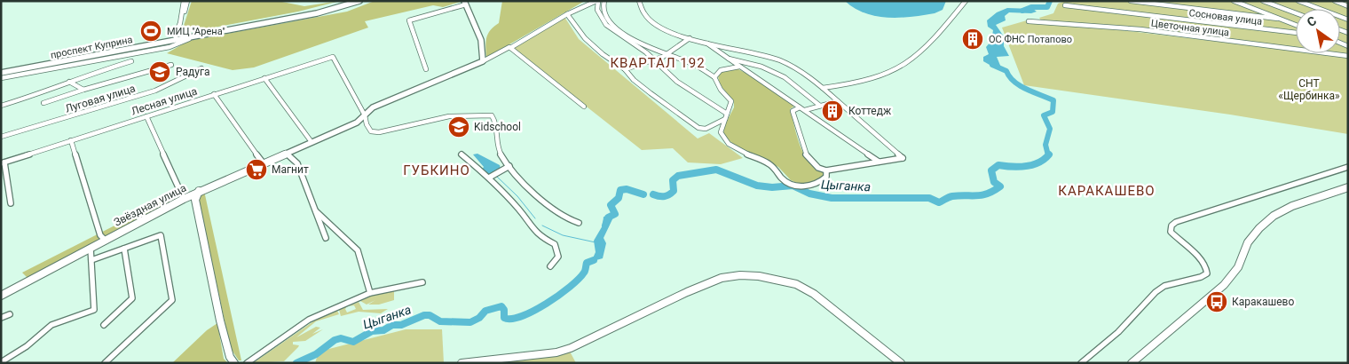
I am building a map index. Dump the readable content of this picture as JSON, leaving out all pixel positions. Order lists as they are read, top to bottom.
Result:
{
  "streets": {
    "street": [
      "Сосновая улица",
      "Цветочная улица",
      "проспект Куприна",
      "Луговая улица",
      "Лесная улица",
      "Звёздная улица"
    ]
  },
  "districts": ["КВАРТАЛ 192", "ГУБКИНО", "КАРАКАШЕВО"],
  "water": ["Цыганка"],
  "parks": ["СНТ «Щербинка»"],
  "places": {
    "sports": ["МИЦ \"Арена\""],
    "building": ["ОС ФНС Потапово", "Коттедж"],
    "school or university": ["Радуга", "Kidschool"],
    "supermarket": ["Магнит"],
    "bus stop": ["Каракашево"]
  },
  "north": "top left"
}
